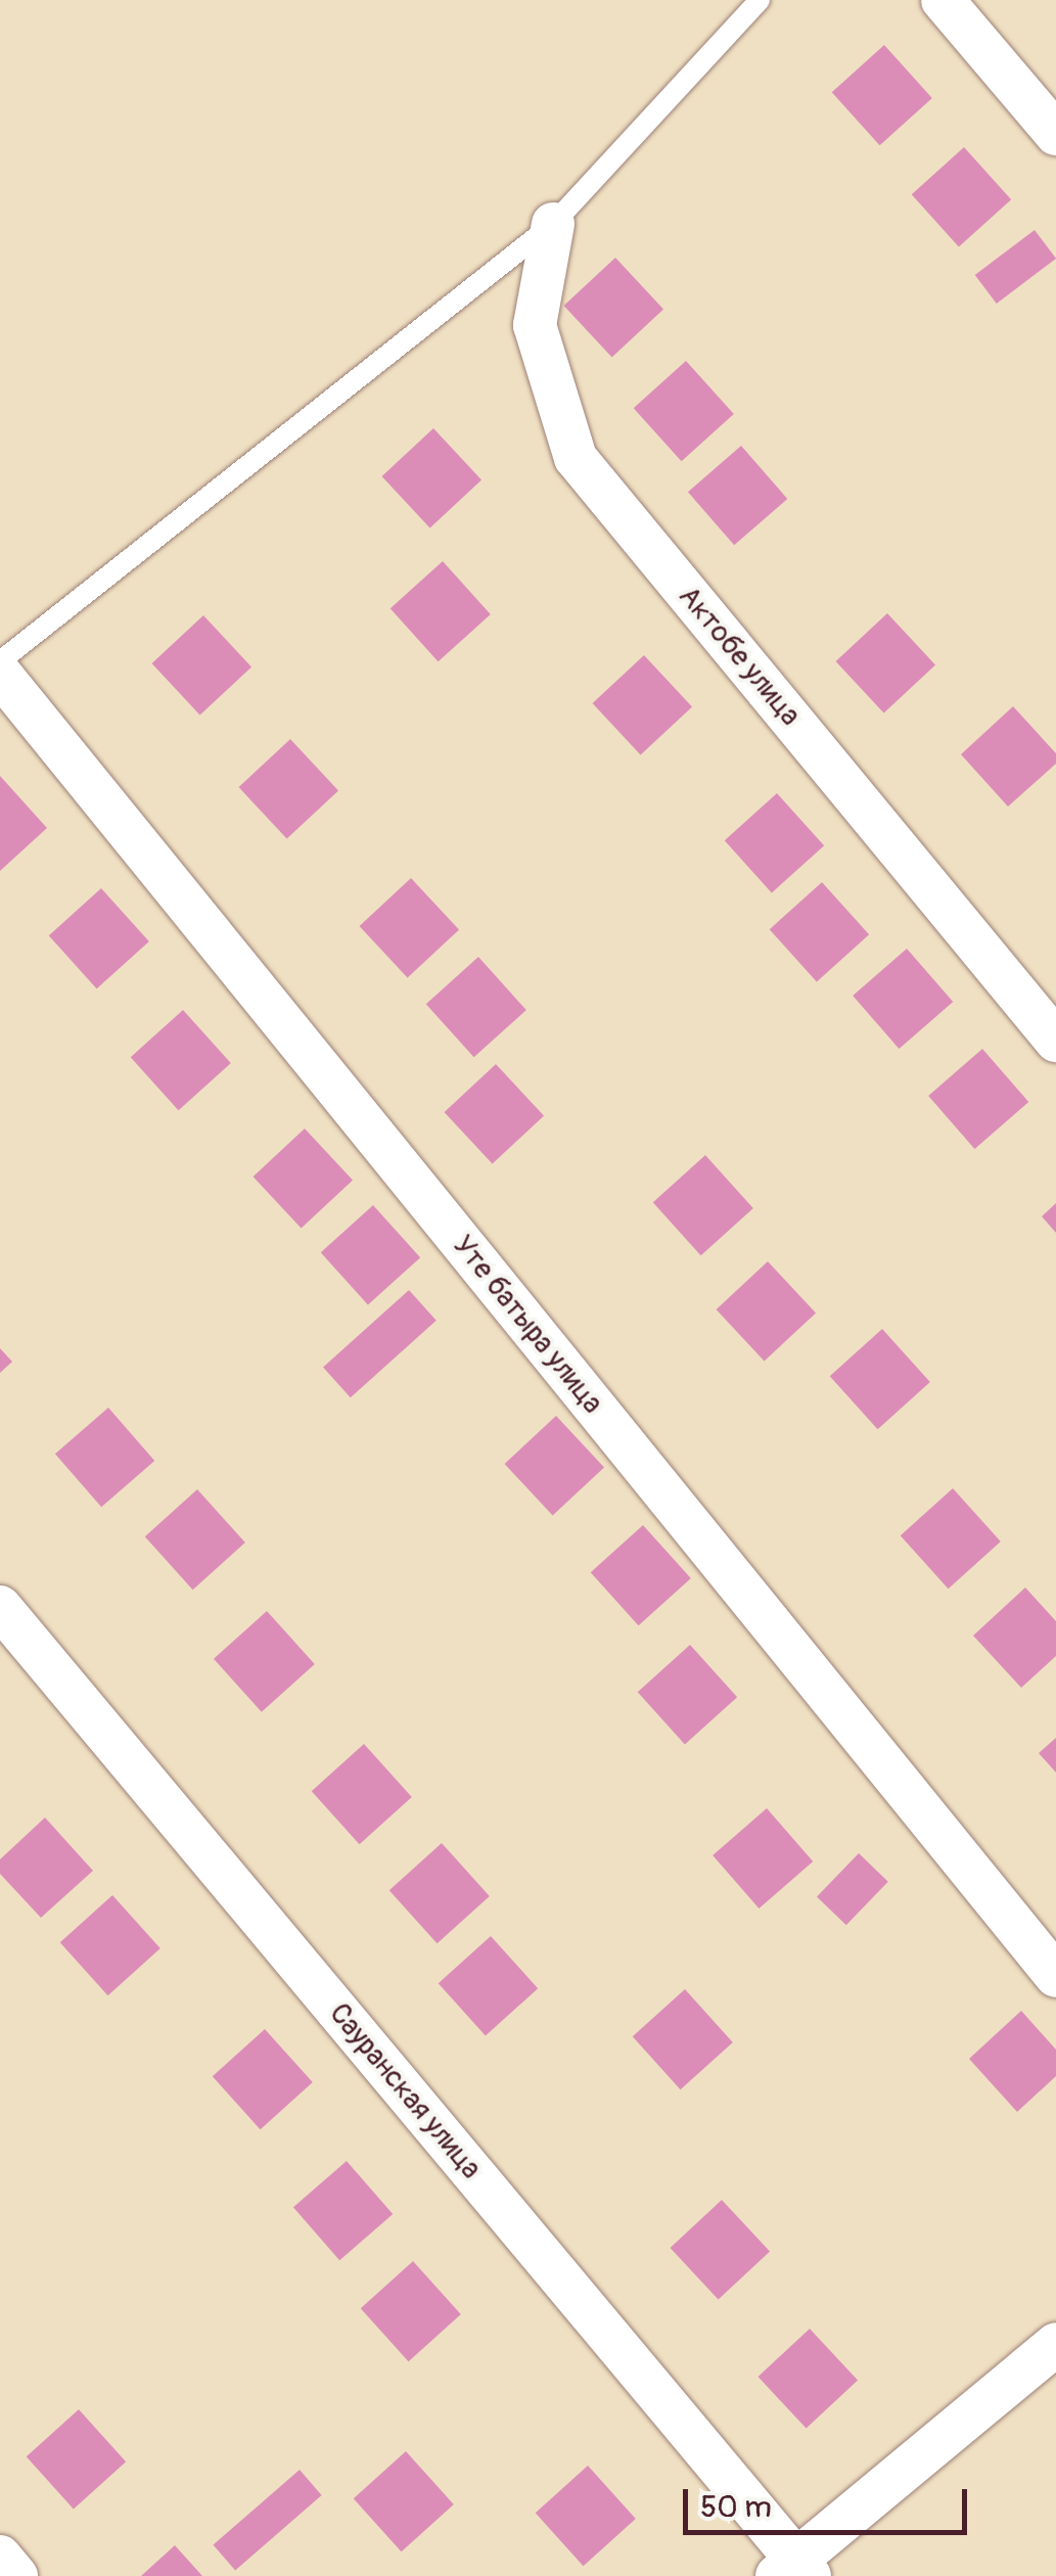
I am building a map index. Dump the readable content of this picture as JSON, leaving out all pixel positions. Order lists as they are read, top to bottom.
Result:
{
  "streets": {
    "street": ["Актобе улица", "Уте батыра улица", "Сауранская улица"]
  },
  "scale_bar": "50 m"
}
